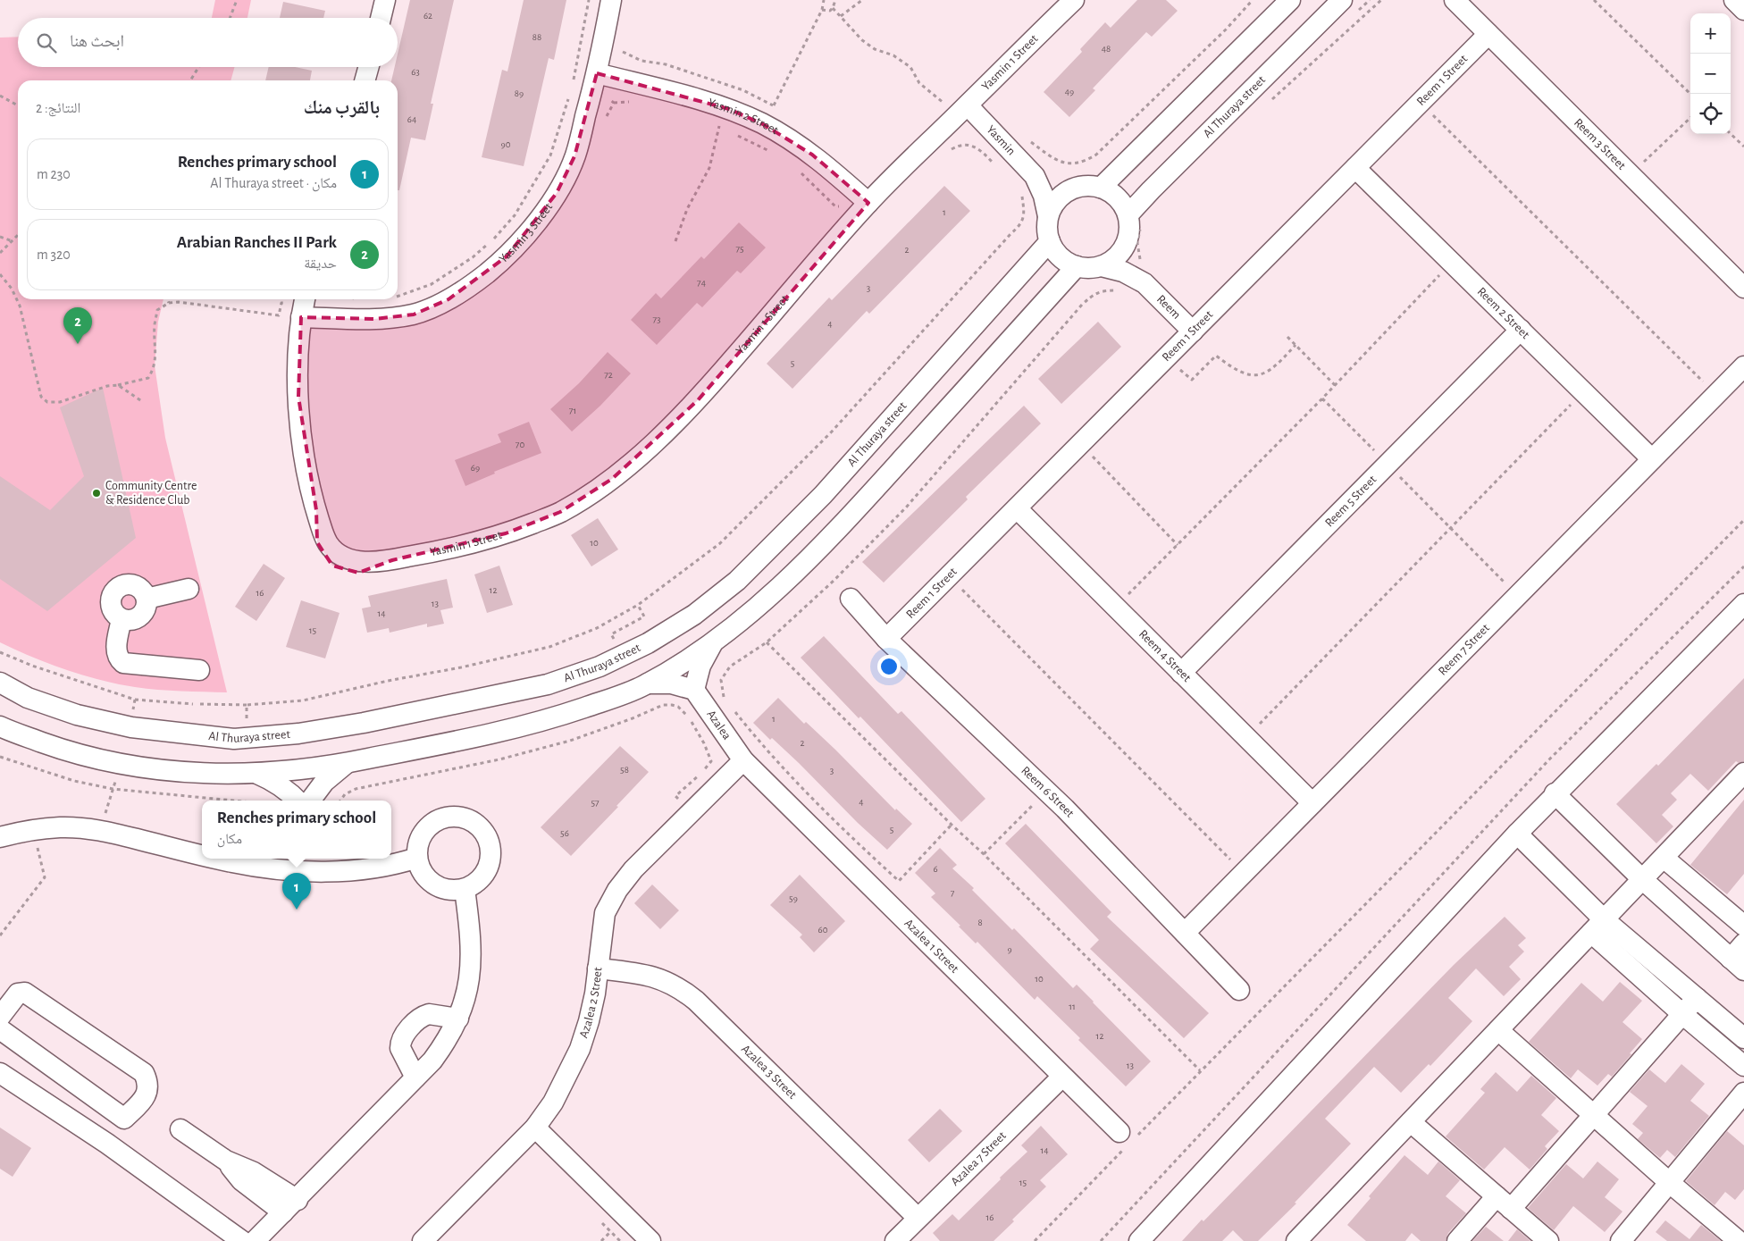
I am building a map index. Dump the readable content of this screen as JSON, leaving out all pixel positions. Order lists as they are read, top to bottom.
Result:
{
  "streets": {
    "street": [
      "Yasmin 1 Street",
      "Reem 1 Street",
      "Al Thuraya street",
      "Yasmin 2 Street",
      "Yasmin",
      "Reem 3 Street",
      "Yasmin 3 Street",
      "Reem",
      "Reem 2 Street",
      "Reem 5 Street",
      "Reem 7 Street",
      "Reem 4 Street",
      "Azalea",
      "Reem 6 Street",
      "Azalea 1 Street",
      "Azalea 2 Street",
      "Azalea 3 Street",
      "Azalea 7 Street"
    ]
  },
  "crossings": [
    ["Yasmin 1 Street", "Yasmin 2 Street"],
    ["Yasmin 1 Street", "Yasmin"],
    ["Yasmin 1 Street", "Yasmin 3 Street"],
    ["Reem 1 Street", "Reem 3 Street"],
    ["Reem 1 Street", "Reem"],
    ["Reem 1 Street", "Reem 2 Street"],
    ["Reem 1 Street", "Reem 4 Street"],
    ["Reem 1 Street", "Reem 6 Street"],
    ["Al Thuraya street", "Yasmin"],
    ["Al Thuraya street", "Reem"],
    ["Yasmin 2 Street", "Yasmin 3 Street"],
    ["Yasmin", "Reem"],
    ["Reem 2 Street", "Reem 5 Street"],
    ["Reem 2 Street", "Reem 7 Street"],
    ["Reem 5 Street", "Reem 4 Street"],
    ["Reem 7 Street", "Reem 4 Street"],
    ["Reem 7 Street", "Reem 6 Street"],
    ["Azalea", "Azalea 1 Street"],
    ["Azalea", "Azalea 2 Street"],
    ["Azalea 1 Street", "Azalea 2 Street"],
    ["Azalea 1 Street", "Azalea 7 Street"],
    ["Azalea 2 Street", "Azalea 3 Street"],
    ["Azalea 3 Street", "Azalea 7 Street"]
  ],
  "places": ["Community Centre & Residence Club"],
  "house_numbers": [
    "62",
    "88",
    "48",
    "63",
    "49",
    "89",
    "64",
    "90",
    "1",
    "75",
    "2",
    "74",
    "3",
    "73",
    "4",
    "5",
    "72",
    "71",
    "70",
    "69",
    "10",
    "12",
    "16",
    "13",
    "14",
    "15",
    "1",
    "2",
    "58",
    "3",
    "4",
    "57",
    "5",
    "56",
    "6",
    "7",
    "59",
    "8",
    "60",
    "9",
    "10",
    "11",
    "12",
    "13",
    "14",
    "15",
    "16"
  ],
  "page": {
    "map_buttons": ["+", "−"],
    "search": "ابحث هنا",
    "heading": ["بالقرب منك", "النتائج: 2"],
    "list": [
      {
        "mark": "1",
        "name": "Renches primary school",
        "note": "مكان · Al Thuraya street",
        "value": "230 m"
      },
      {
        "mark": "2",
        "name": "Arabian Ranches II Park",
        "note": "حديقة",
        "value": "320 m"
      }
    ],
    "pins": ["2", "1"],
    "popup": ["Renches primary school", "مكان"]
  }
}
